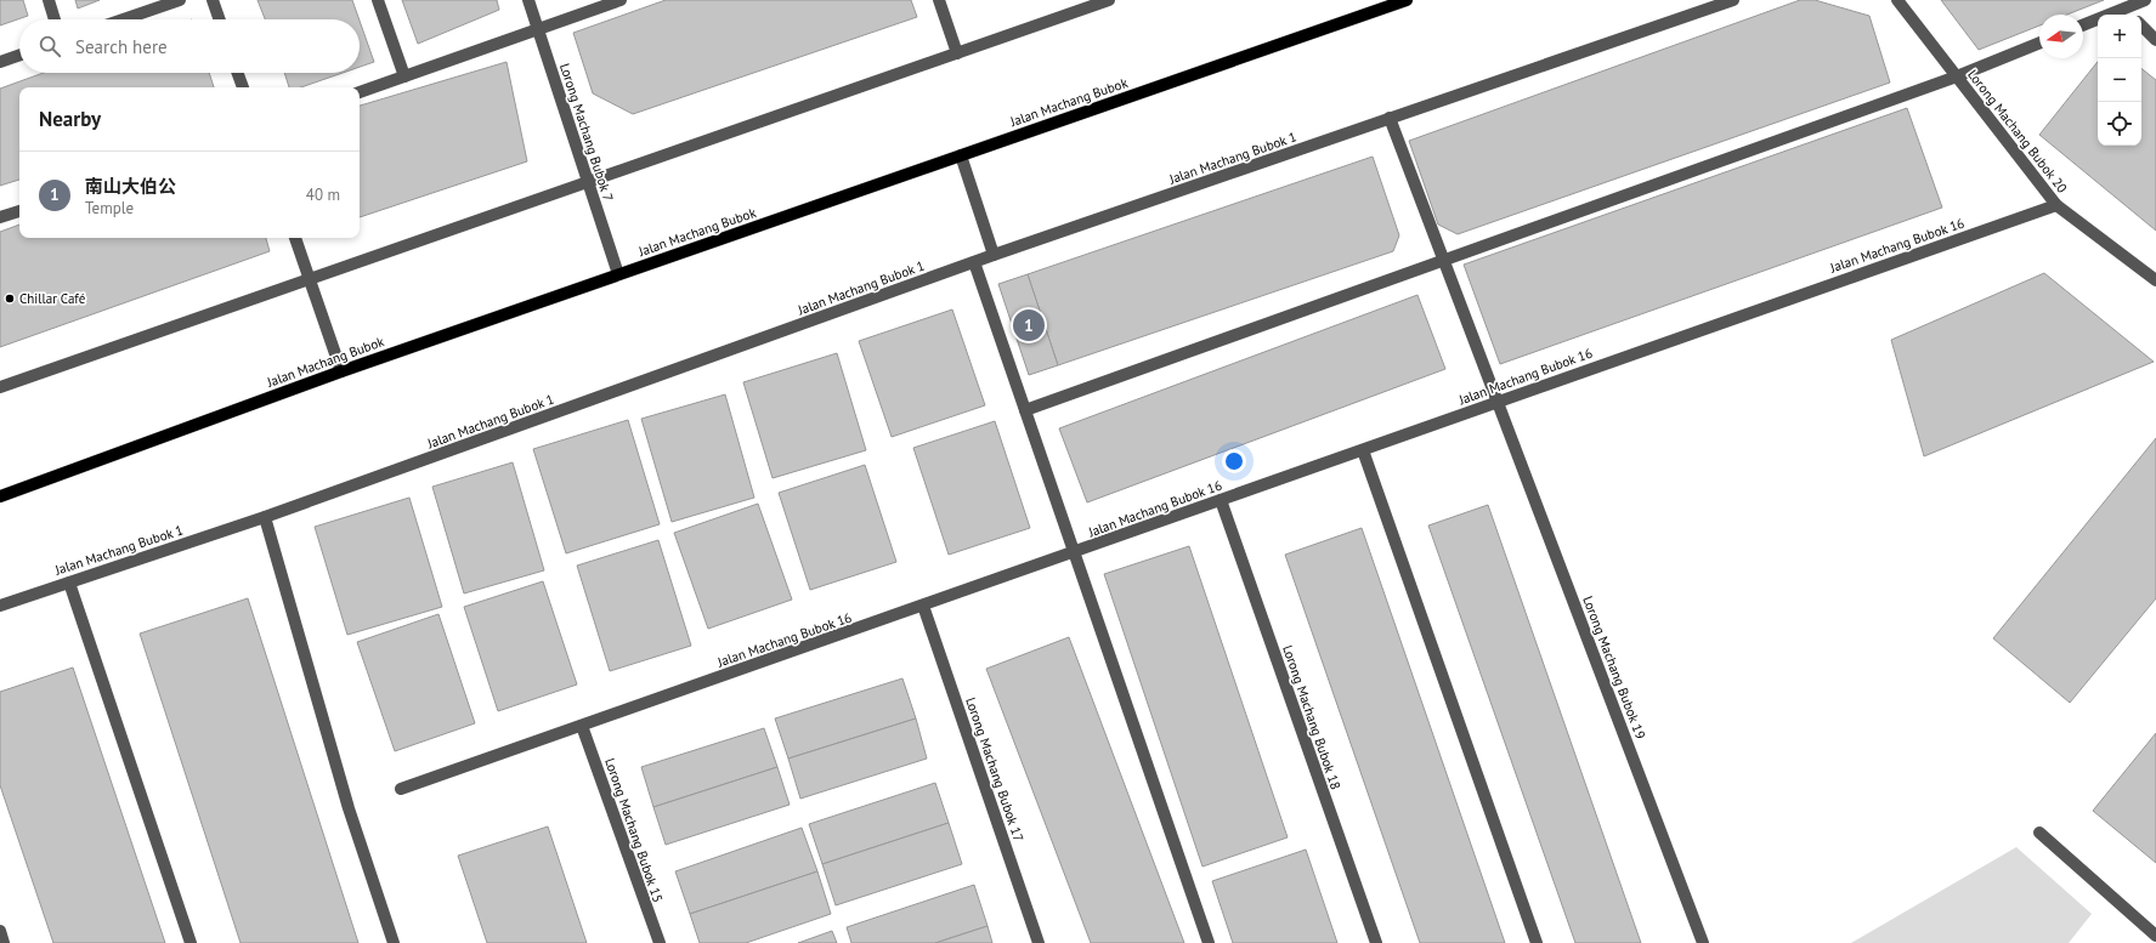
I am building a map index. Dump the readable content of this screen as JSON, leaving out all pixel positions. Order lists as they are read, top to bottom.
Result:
{
  "streets": {
    "main road": ["Jalan Machang Bubok"],
    "street": [
      "Lorong Machang Bubok 20",
      "Lorong Machang Bubok 7",
      "Jalan Machang Bubok 1",
      "Jalan Machang Bubok 16",
      "Lorong Machang Bubok 19",
      "Lorong Machang Bubok 18",
      "Lorong Machang Bubok 17",
      "Lorong Machang Bubok 15"
    ]
  },
  "crossings": [
    ["Jalan Machang Bubok", "Lorong Machang Bubok 7"],
    ["Lorong Machang Bubok 20", "Jalan Machang Bubok 16"],
    ["Jalan Machang Bubok 1", "Lorong Machang Bubok 19"],
    ["Jalan Machang Bubok 16", "Lorong Machang Bubok 19"],
    ["Jalan Machang Bubok 16", "Lorong Machang Bubok 18"],
    ["Jalan Machang Bubok 16", "Lorong Machang Bubok 17"],
    ["Jalan Machang Bubok 16", "Lorong Machang Bubok 15"]
  ],
  "places": ["Chillar Café"],
  "north": "left",
  "page": {
    "map_buttons": ["+", "−"],
    "search": "Search here",
    "heading": "Nearby",
    "list": [
      {
        "mark": "1",
        "name": "南山大伯公",
        "note": "Temple",
        "value": "40 m"
      }
    ],
    "pins": "1"
  }
}
